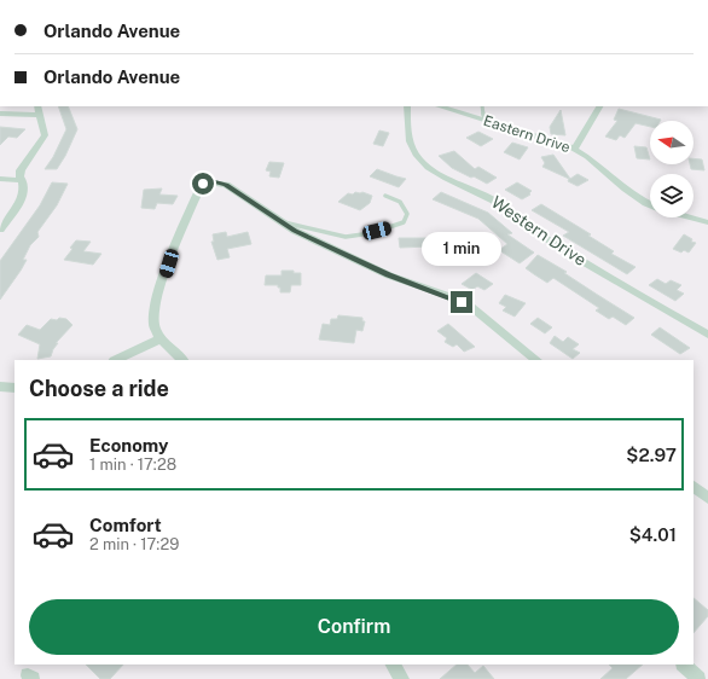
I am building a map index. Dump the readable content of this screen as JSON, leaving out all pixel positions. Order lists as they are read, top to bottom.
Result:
{
  "streets": {
    "street": ["Eastern Drive", "Western Drive"]
  },
  "north": "left",
  "page": {
    "banner": ["Orlando Avenue", "Orlando Avenue"],
    "bubble": "1 min",
    "heading": "Choose a ride",
    "list": [
      {
        "name": "Economy",
        "note": "1 min · 17:28",
        "value": "$2.97"
      },
      {
        "name": "Comfort",
        "note": "2 min · 17:29",
        "value": "$4.01"
      }
    ],
    "buttons": "Confirm"
  }
}
